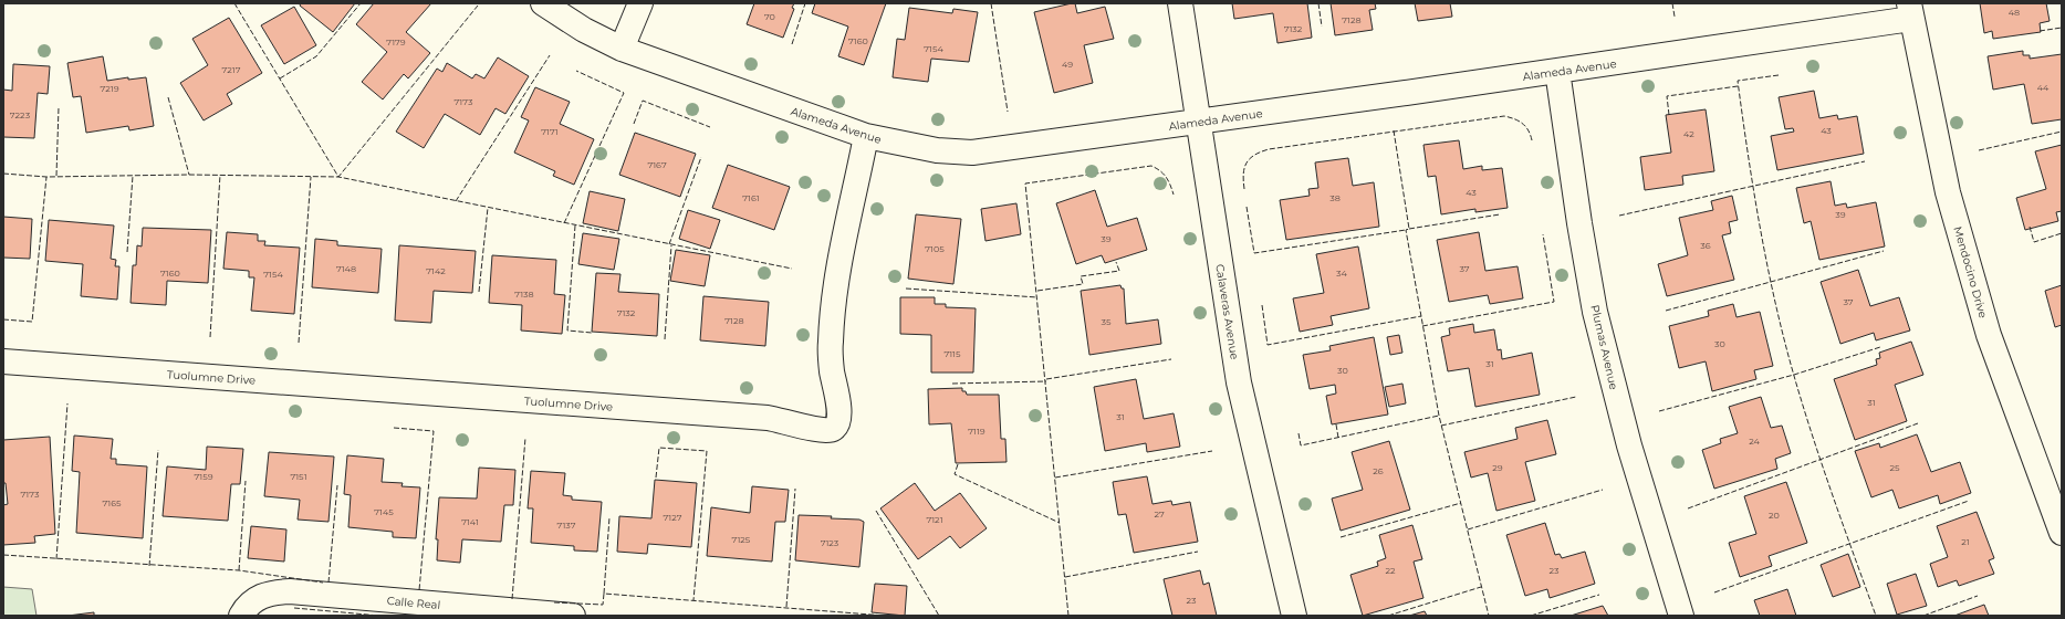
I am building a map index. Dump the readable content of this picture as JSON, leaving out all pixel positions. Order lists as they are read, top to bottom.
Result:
{
  "streets": {
    "street": [
      "Alameda Avenue",
      "Mendocino Drive",
      "Calaveras Avenue",
      "Plumas Avenue",
      "Tuolumne Drive",
      "Calle Real"
    ]
  },
  "crossings": [
    ["Alameda Avenue", "Mendocino Drive"],
    ["Alameda Avenue", "Calaveras Avenue"],
    ["Alameda Avenue", "Plumas Avenue"],
    ["Alameda Avenue", "Tuolumne Drive"]
  ],
  "house_numbers": [
    "48",
    "70",
    "7128",
    "7132",
    "7160",
    "7179",
    "7154",
    "49",
    "7217",
    "44",
    "7219",
    "7173",
    "7223",
    "43",
    "7171",
    "42",
    "7167",
    "43",
    "7161",
    "38",
    "39",
    "39",
    "36",
    "7105",
    "7148",
    "37",
    "7142",
    "7160",
    "34",
    "7154",
    "7138",
    "37",
    "7132",
    "7128",
    "35",
    "30",
    "7115",
    "31",
    "30",
    "31",
    "31",
    "7119",
    "24",
    "29",
    "25",
    "26",
    "7159",
    "7151",
    "7173",
    "7165",
    "7145",
    "27",
    "20",
    "7127",
    "7121",
    "7141",
    "7137",
    "7125",
    "21",
    "7123",
    "22",
    "23",
    "23"
  ]
}
